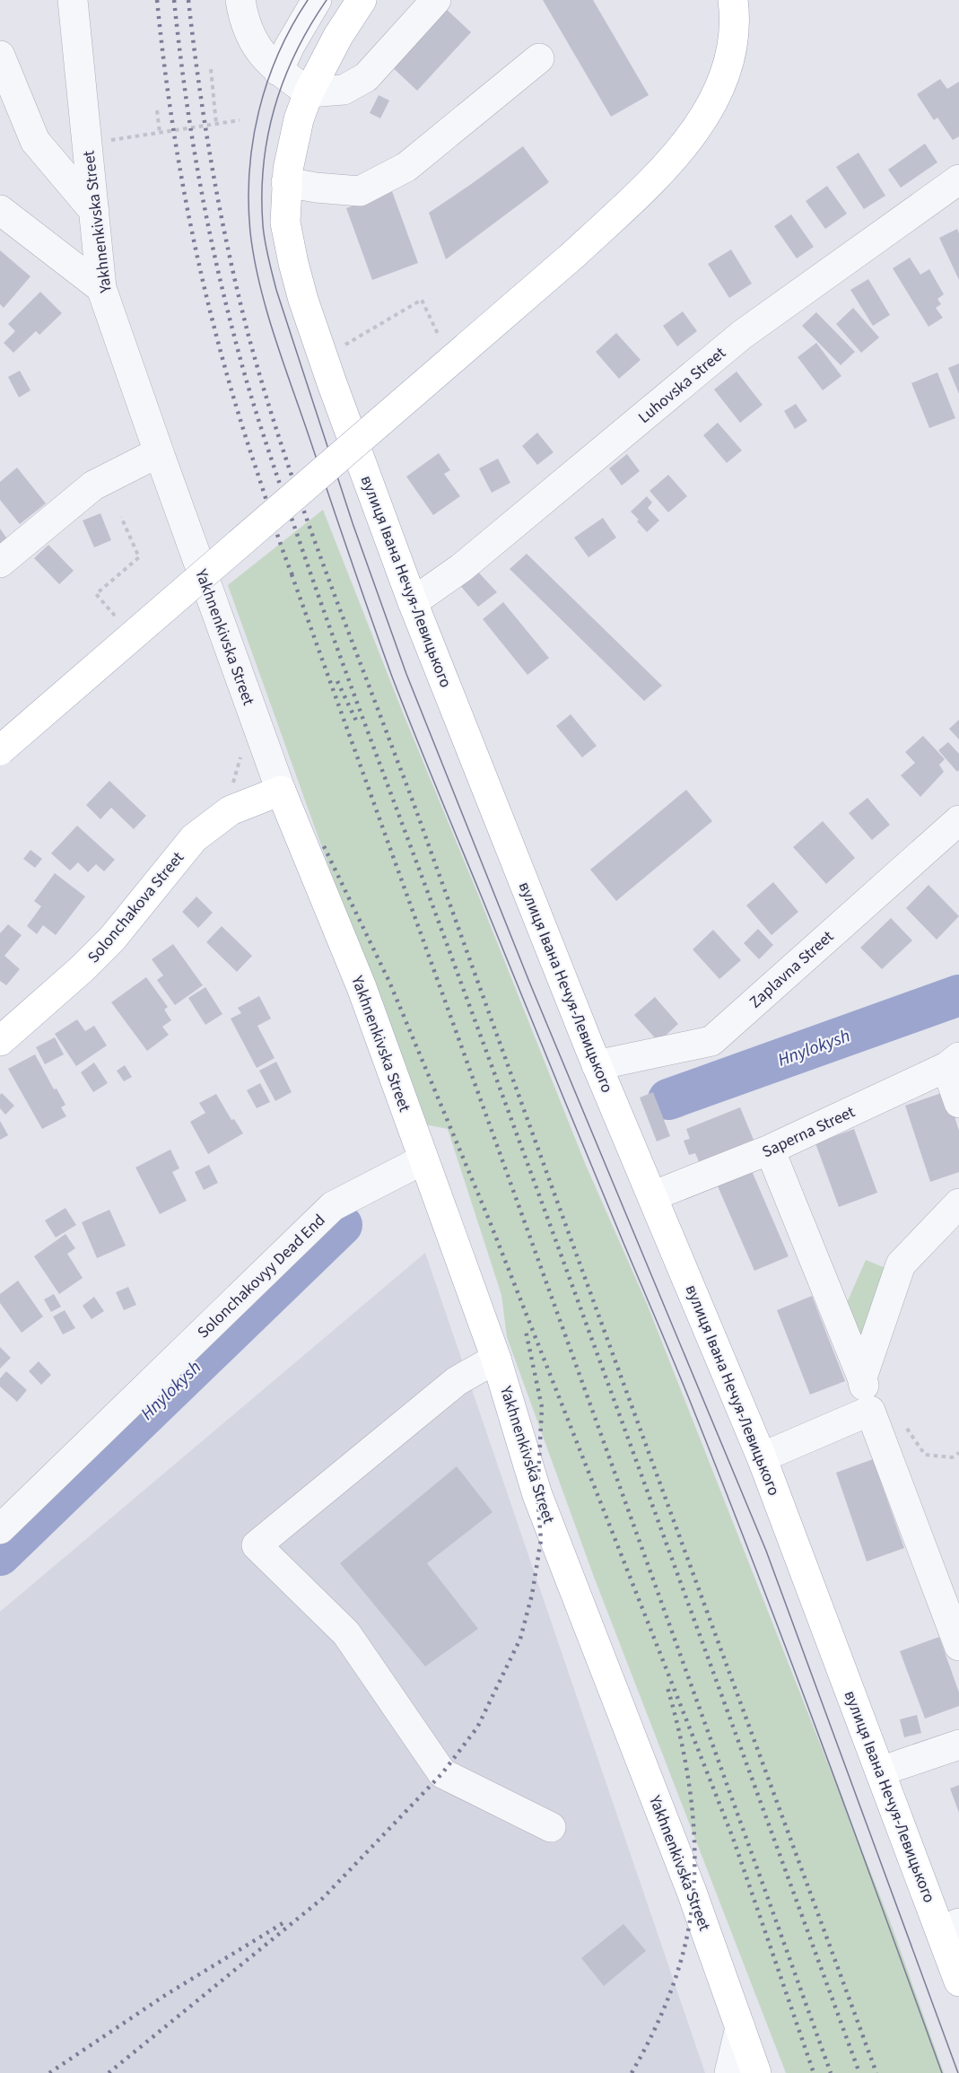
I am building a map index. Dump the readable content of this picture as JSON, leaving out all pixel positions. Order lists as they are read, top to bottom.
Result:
{
  "streets": {
    "main road": ["Yakhnenkivska Street", "вулиця Івана Нечуя-Левицького", "Solonchakova Street"],
    "street": [
      "Luhovska Street",
      "Zaplavna Street",
      "Saperna Street",
      "Solonchakovyy Dead End"
    ]
  },
  "crossings": [
    ["Yakhnenkivska Street", "Solonchakova Street"],
    ["Yakhnenkivska Street", "Solonchakovyy Dead End"],
    ["Luhovska Street", "вулиця Івана Нечуя-Левицького"],
    ["вулиця Івана Нечуя-Левицького", "Zaplavna Street"],
    ["вулиця Івана Нечуя-Левицького", "Saperna Street"]
  ],
  "water": ["Hnylokysh"]
}
